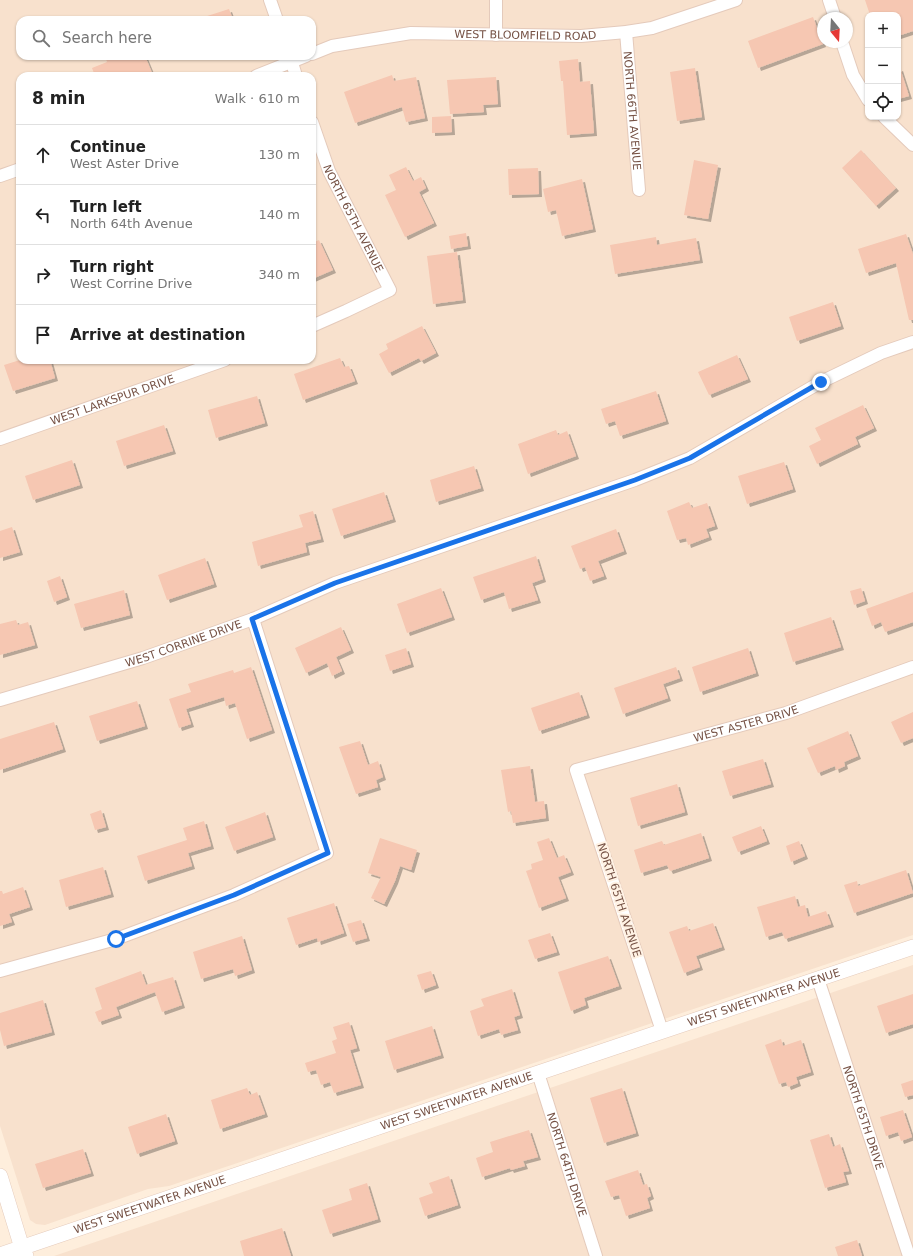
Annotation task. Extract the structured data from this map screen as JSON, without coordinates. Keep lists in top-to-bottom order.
{
  "streets": {
    "street": [
      "WEST BLOOMFIELD ROAD",
      "NORTH 66TH AVENUE",
      "NORTH 65TH AVENUE",
      "WEST LARKSPUR DRIVE",
      "WEST CORRINE DRIVE",
      "WEST ASTER DRIVE",
      "WEST SWEETWATER AVENUE",
      "NORTH 65TH DRIVE",
      "NORTH 64TH DRIVE"
    ]
  },
  "crossings": [
    ["WEST BLOOMFIELD ROAD", "NORTH 66TH AVENUE"],
    ["NORTH 65TH AVENUE", "WEST ASTER DRIVE"],
    ["NORTH 65TH AVENUE", "WEST SWEETWATER AVENUE"],
    ["WEST SWEETWATER AVENUE", "NORTH 65TH DRIVE"],
    ["WEST SWEETWATER AVENUE", "NORTH 64TH DRIVE"]
  ],
  "north": "bottom",
  "page": {
    "map_buttons": ["+", "−"],
    "search": "Search here",
    "heading": ["8 min", "Walk · 610 m"],
    "list": [
      ["Continue", "West Aster Drive", "130 m"],
      ["Turn left", "North 64th Avenue", "140 m"],
      ["Turn right", "West Corrine Drive", "340 m"],
      "Arrive at destination"
    ]
  }
}
